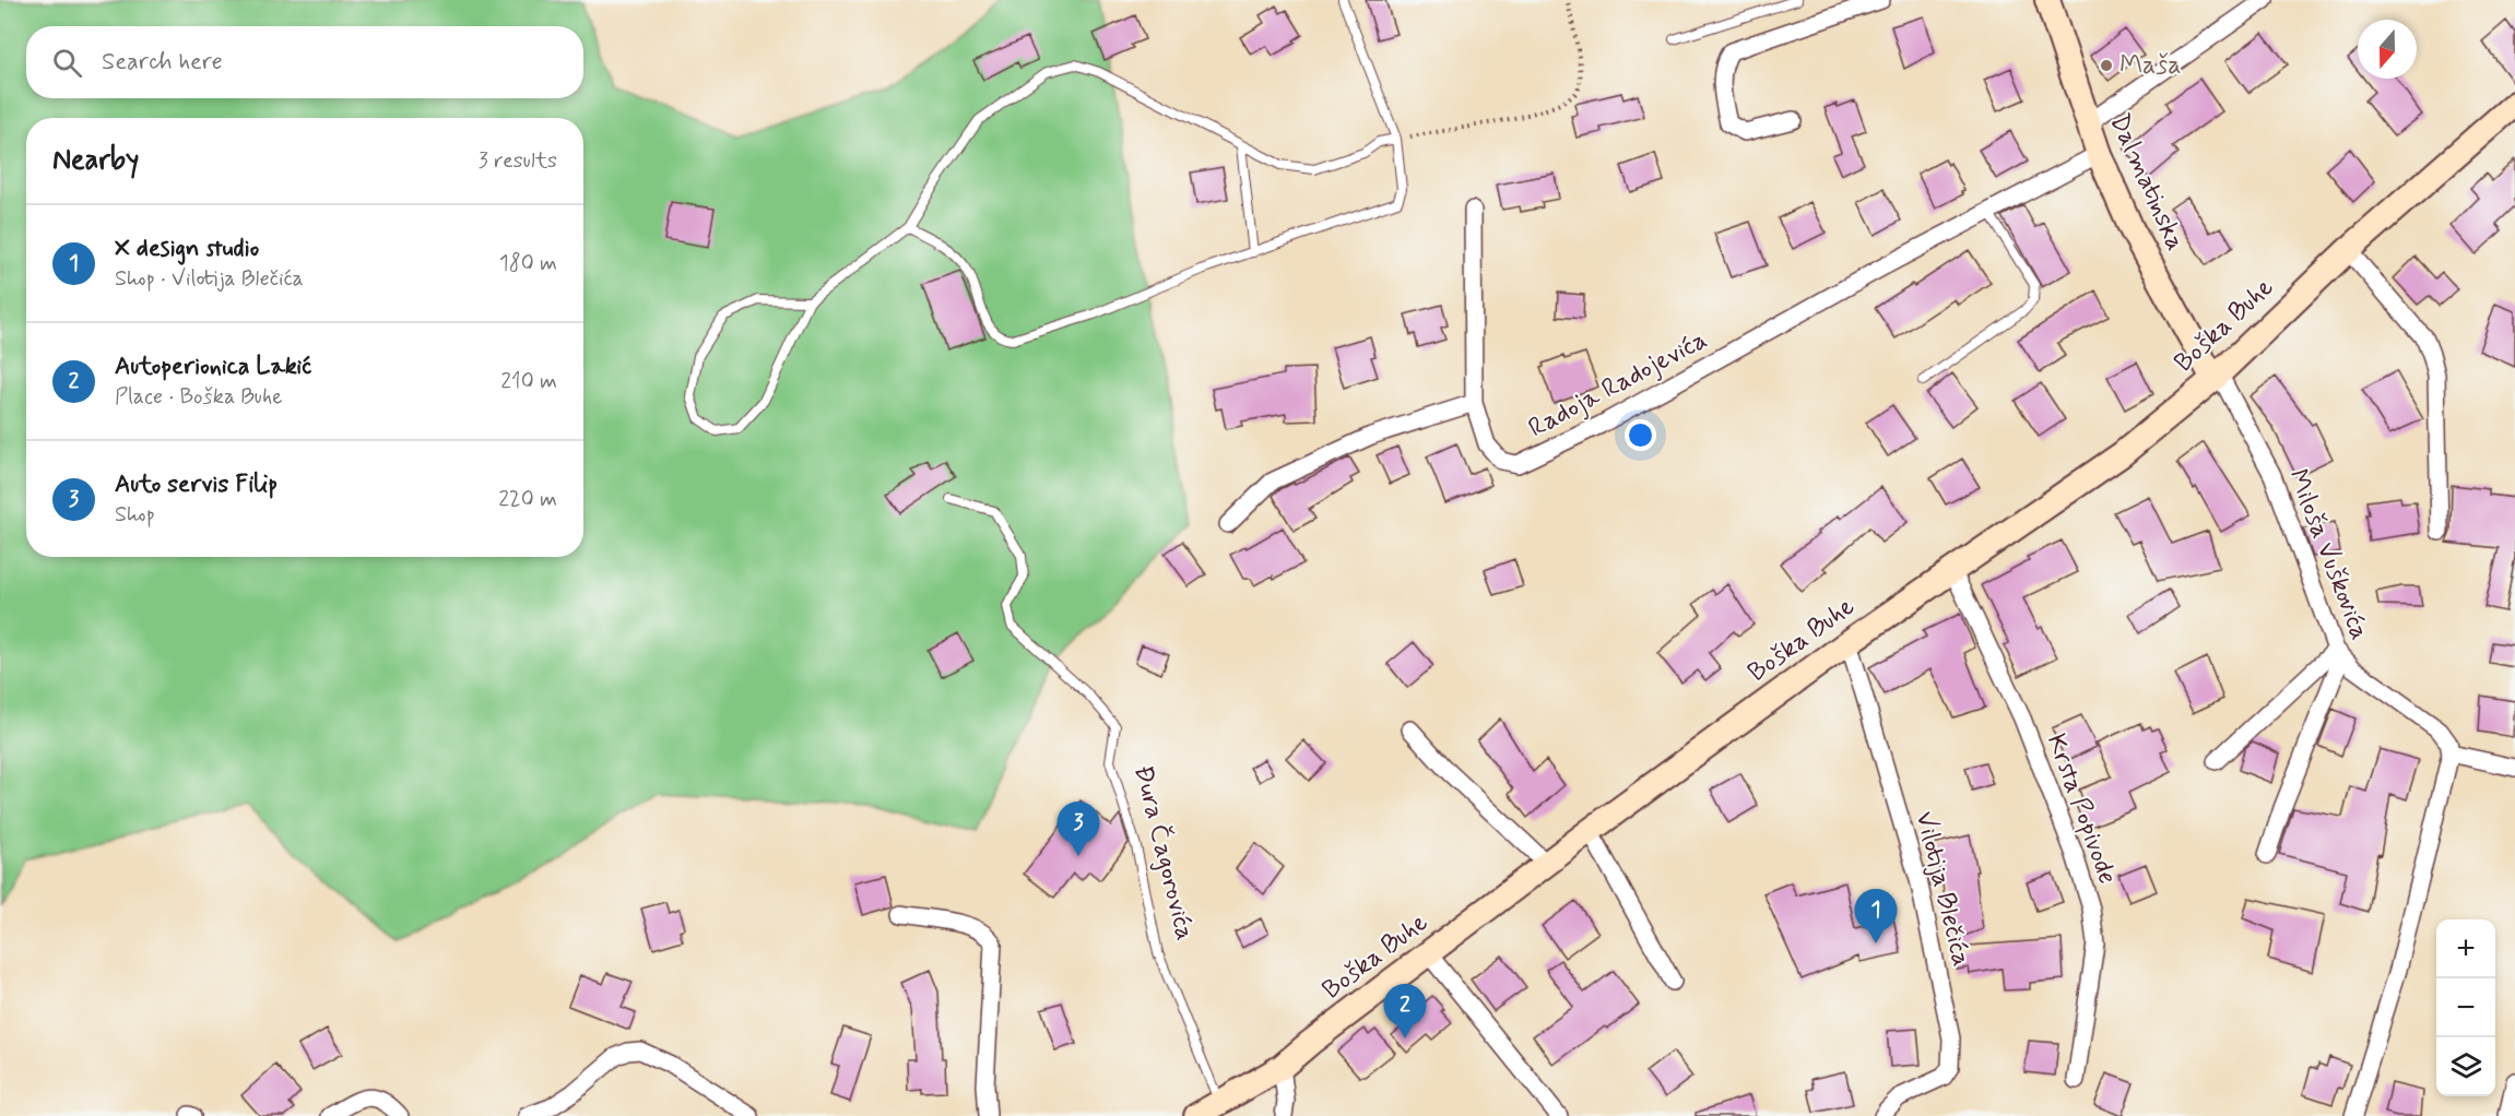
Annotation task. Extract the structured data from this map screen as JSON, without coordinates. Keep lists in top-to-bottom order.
{
  "streets": {
    "street": [
      "Dalmatinska",
      "Boška Buhe",
      "Radoja Radojevića",
      "Miloša Vuškovića",
      "Krsta Popivode",
      "Vilotija Blečića"
    ],
    "lane": ["Đura Čagorovića"]
  },
  "crossings": [
    ["Dalmatinska", "Boška Buhe"],
    ["Dalmatinska", "Radoja Radojevića"],
    ["Dalmatinska", "Miloša Vuškovića"],
    ["Boška Buhe", "Miloša Vuškovića"],
    ["Boška Buhe", "Krsta Popivode"],
    ["Boška Buhe", "Vilotija Blečića"]
  ],
  "places": ["Maša"],
  "north": "bottom",
  "page": {
    "search": "Search here",
    "heading": ["Nearby", "3 results"],
    "list": [
      {
        "mark": "1",
        "name": "X design studio",
        "note": "Shop · Vilotija Blečića",
        "value": "180 m"
      },
      {
        "mark": "2",
        "name": "Autoperionica Lakić",
        "note": "Place · Boška Buhe",
        "value": "210 m"
      },
      {
        "mark": "3",
        "name": "Auto servis Filip",
        "note": "Shop",
        "value": "220 m"
      }
    ],
    "pins": ["3", "1", "2"],
    "map_buttons": ["+", "−"]
  }
}
